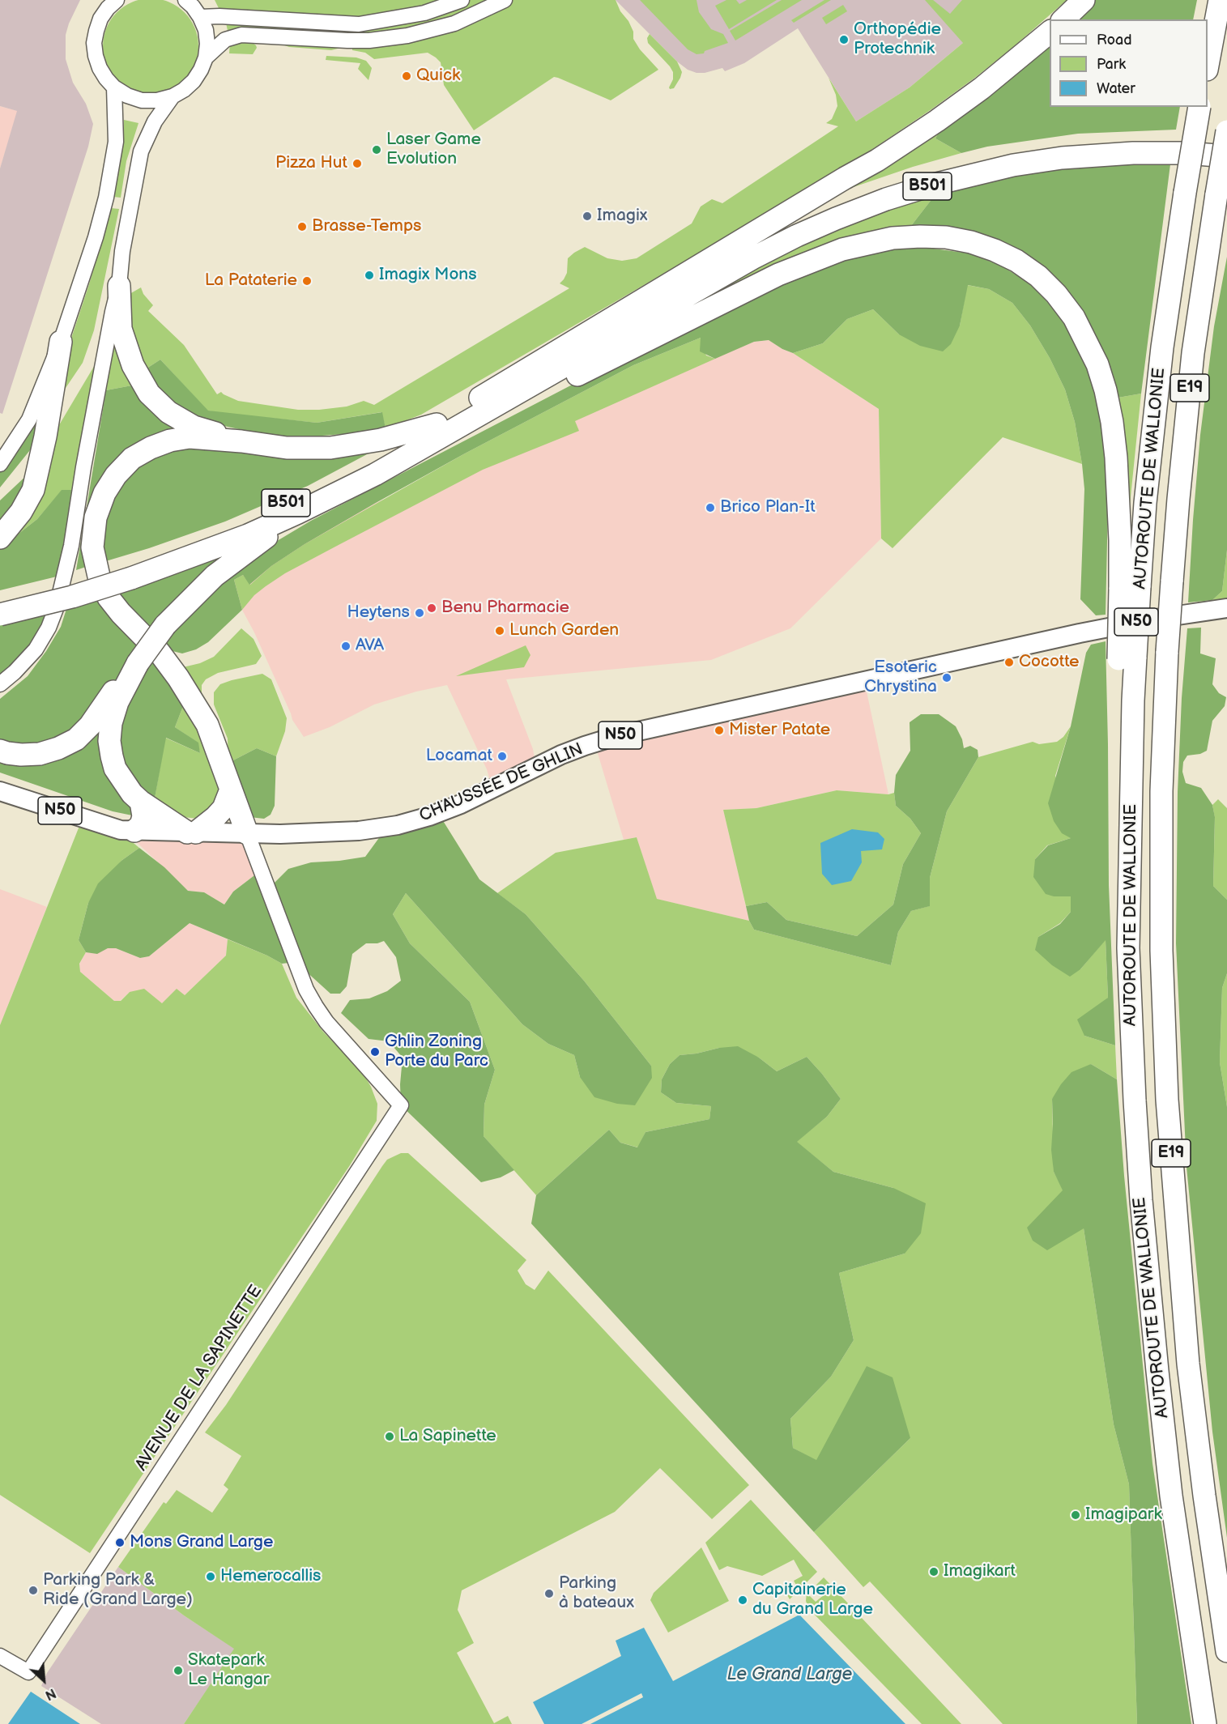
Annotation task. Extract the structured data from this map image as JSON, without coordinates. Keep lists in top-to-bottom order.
{
  "streets": {
    "highway": ["B501", "E19", "AUTOROUTE DE WALLONIE"],
    "main road": ["N50", "CHAUSSÉE DE GHLIN"],
    "street": ["AVENUE DE LA SAPINETTE"]
  },
  "crossings": [
    ["CHAUSSÉE DE GHLIN", "AVENUE DE LA SAPINETTE"]
  ],
  "water": ["Le Grand Large"],
  "places": [
    "Orthopédie Protechnik",
    "Quick",
    "Laser Game Evolution",
    "Pizza Hut",
    "Imagix",
    "Brasse-Temps",
    "Imagix Mons",
    "La Pataterie",
    "Brico Plan-It",
    "Benu Pharmacie",
    "Heytens",
    "Lunch Garden",
    "AVA",
    "Cocotte",
    "Esoteric Chrystina",
    "Mister Patate",
    "Locamat",
    "Ghlin Zoning Porte du Parc",
    "La Sapinette",
    "Imagipark",
    "Mons Grand Large",
    "Imagikart",
    "Hemerocallis",
    "Parking Park & Ride (Grand Large)",
    "Parking à bateaux",
    "Capitainerie du Grand Large",
    "Skatepark Le Hangar"
  ],
  "legend": ["Road", "Park", "Water"],
  "north": "bottom right"
}
